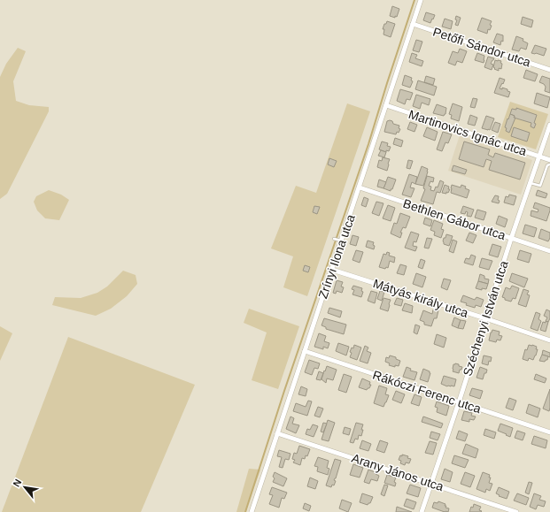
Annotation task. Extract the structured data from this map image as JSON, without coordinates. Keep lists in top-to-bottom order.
{
  "streets": {
    "street": [
      "Petőfi Sándor utca",
      "Martinovics Ignác utca",
      "Bethlen Gábor utca",
      "Zrínyi Ilona utca",
      "Mátyás király utca",
      "Széchenyi István utca",
      "Rákóczi Ferenc utca",
      "Arany János utca"
    ]
  },
  "crossings": [
    ["Petőfi Sándor utca", "Zrínyi Ilona utca"],
    ["Martinovics Ignác utca", "Zrínyi Ilona utca"],
    ["Martinovics Ignác utca", "Széchenyi István utca"],
    ["Bethlen Gábor utca", "Zrínyi Ilona utca"],
    ["Bethlen Gábor utca", "Széchenyi István utca"],
    ["Zrínyi Ilona utca", "Mátyás király utca"],
    ["Zrínyi Ilona utca", "Rákóczi Ferenc utca"],
    ["Zrínyi Ilona utca", "Arany János utca"],
    ["Mátyás király utca", "Széchenyi István utca"],
    ["Széchenyi István utca", "Rákóczi Ferenc utca"],
    ["Széchenyi István utca", "Arany János utca"]
  ],
  "north": "top left"
}
